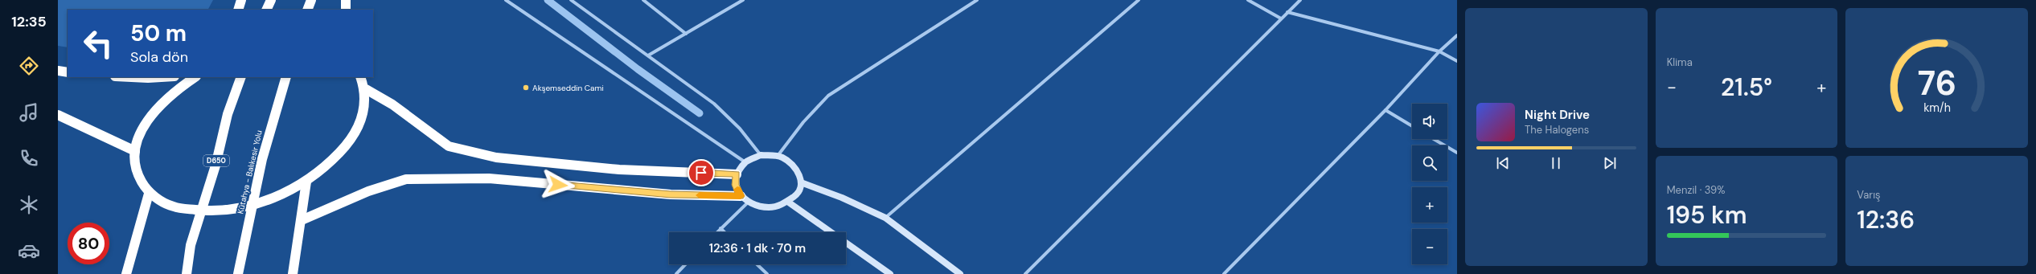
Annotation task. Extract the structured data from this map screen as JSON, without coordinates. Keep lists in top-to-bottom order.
{
  "streets": {
    "highway": ["D650", "Kütahya - Balıkesir Yolu"]
  },
  "places": ["Akşemseddin Cami"],
  "page": {
    "tabs": "12:35",
    "tile": [
      "Klima",
      ["Menzil · 39%", "195 km"],
      ["Varış", "12:36"]
    ],
    "turn": ["50 m", "Sola dön"],
    "heat": ["−", "21.5°", "+"],
    "song": ["Night Drive", "The Halogens"],
    "map_buttons": ["+", "−"],
    "limit": "80",
    "trip": "12:36 · 1 dk · 70 m",
    "gauge": ["76", "km/h"]
  }
}
